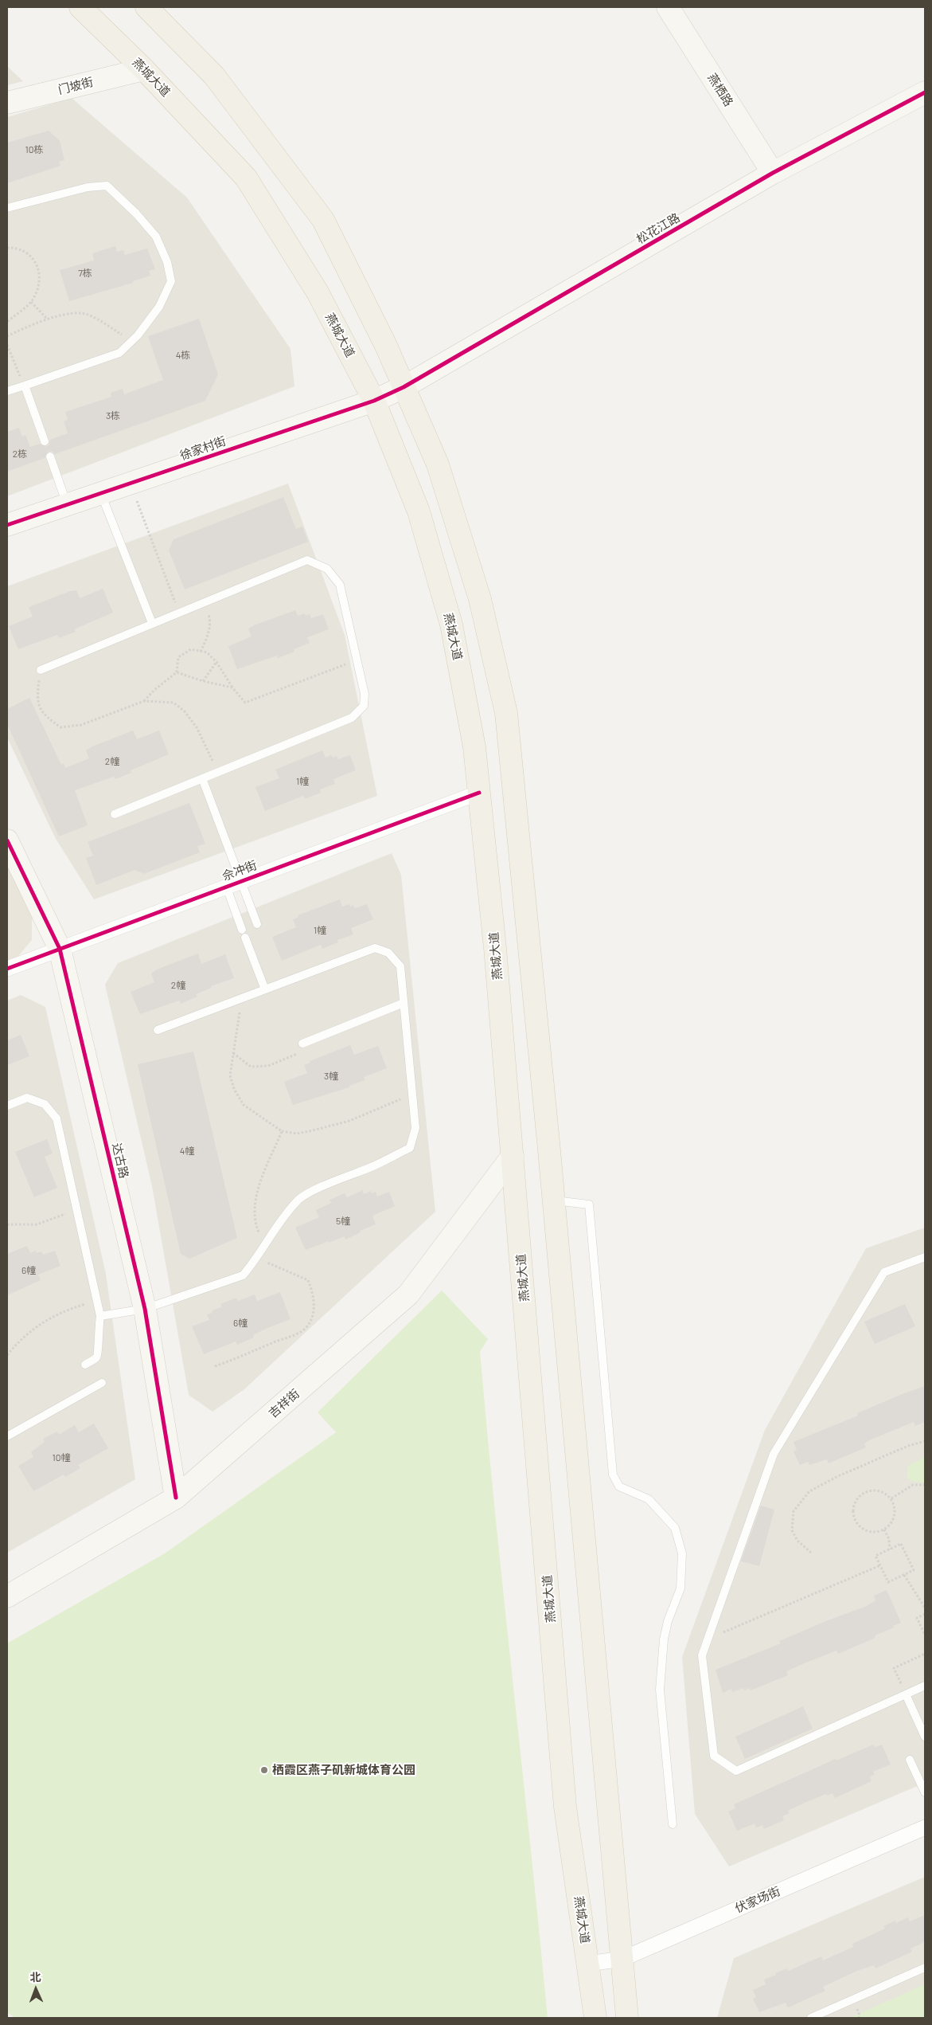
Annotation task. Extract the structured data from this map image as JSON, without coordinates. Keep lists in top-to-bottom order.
{
  "streets": {
    "main road": ["燕城大道"],
    "street": [
      "门坡街",
      "燕栖路",
      "松花江路",
      "徐家村街",
      "佘冲街",
      "达古路",
      "吉祥街",
      "伏家场街"
    ]
  },
  "crossings": [
    ["燕城大道", "门坡街"],
    ["燕城大道", "徐家村街"],
    ["燕城大道", "佘冲街"],
    ["燕城大道", "吉祥街"],
    ["燕城大道", "伏家场街"],
    ["燕栖路", "松花江路"],
    ["松花江路", "徐家村街"],
    ["佘冲街", "达古路"],
    ["达古路", "吉祥街"]
  ],
  "places": ["栖霞区燕子矶新城体育公园"],
  "house_numbers": [
    "10栋",
    "7栋",
    "4栋",
    "3栋",
    "2栋",
    "2幢",
    "1幢",
    "1幢",
    "2幢",
    "3幢",
    "4幢",
    "5幢",
    "6幢",
    "6幢",
    "10幢"
  ],
  "north": "top"
}
